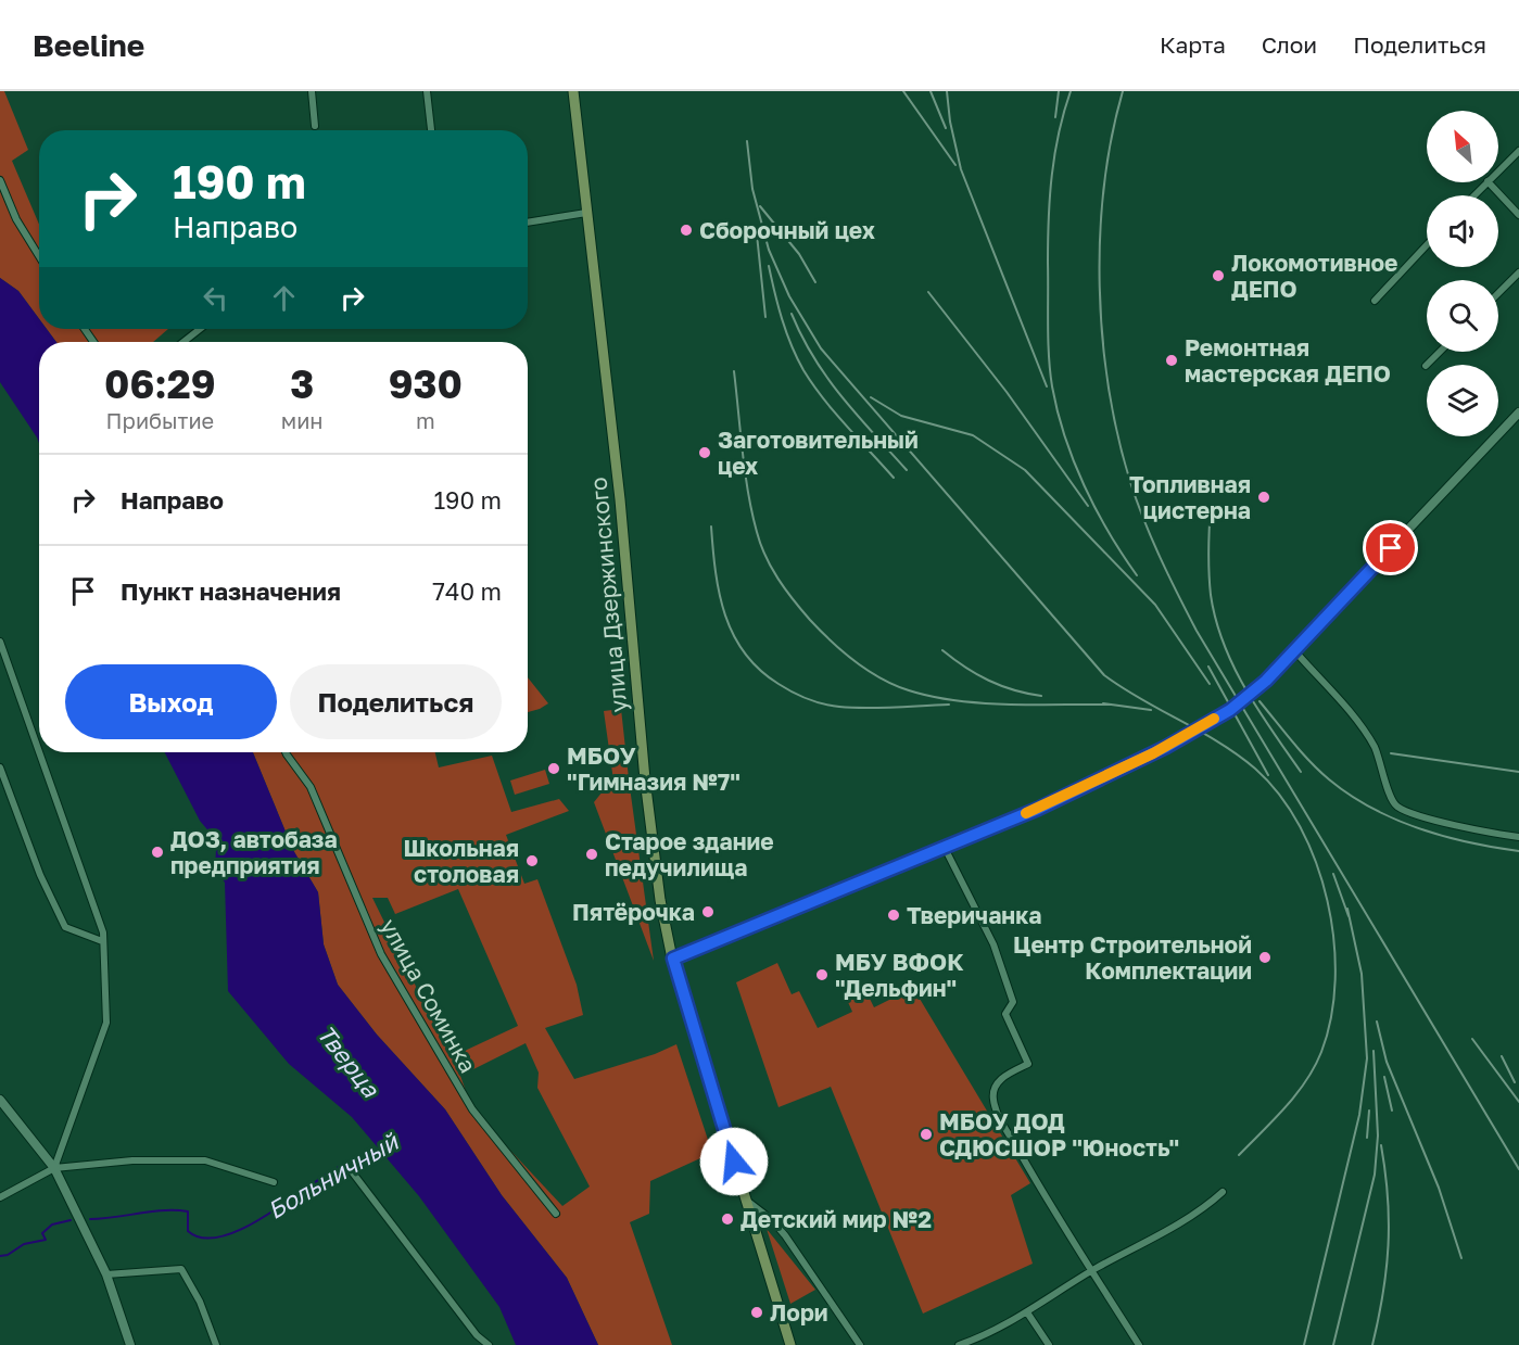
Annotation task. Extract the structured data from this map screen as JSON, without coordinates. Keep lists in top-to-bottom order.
{
  "streets": {
    "main road": ["улица Дзержинского"],
    "street": ["улица Соминка"]
  },
  "water": ["Тверца", "Больничный"],
  "places": [
    "Сборочный цех",
    "Локомотивное ДЕПО",
    "Ремонтная мастерская ДЕПО",
    "Заготовительный цех",
    "Топливная цистерна",
    "МБОУ \"Гимназия №7\"",
    "ДОЗ, автобаза предприятия",
    "Старое здание педучилища",
    "Школьная столовая",
    "Пятёрочка",
    "Тверичанка",
    "Центр Строительной Комплектации",
    "МБУ ВФОК \"Дельфин\"",
    "МБОУ ДОД СДЮСШОР \"Юность\"",
    "Детский мир №2",
    "Лори"
  ],
  "north": "top left",
  "page": {
    "header": "Beeline",
    "nav": ["Карта", "Слои", "Поделиться"],
    "turn": ["190 m", "Направо"],
    "eta": [
      "06:29",
      "Прибытие",
      "3",
      "мин",
      "930",
      "m"
    ],
    "list": [
      {
        "name": "Направо",
        "value": "190 m"
      },
      {
        "name": "Пункт назначения",
        "value": "740 m"
      }
    ],
    "buttons": ["Выход", "Поделиться"]
  }
}
